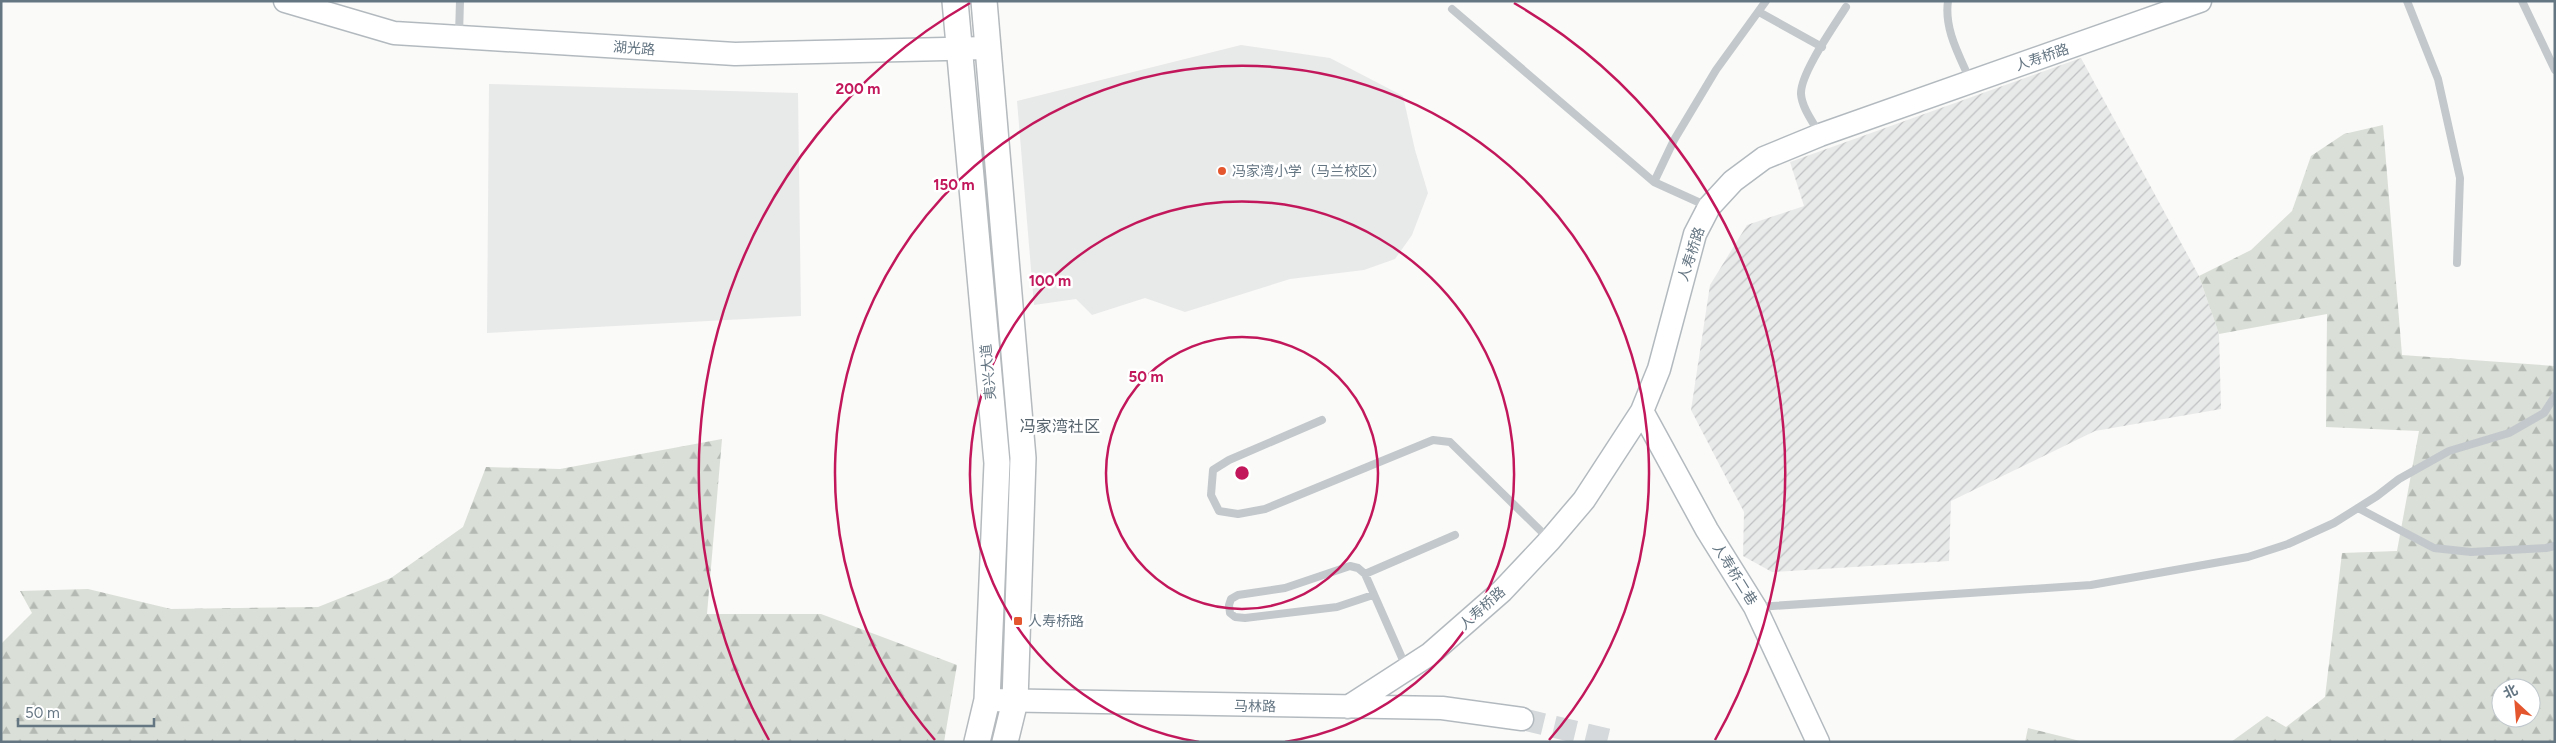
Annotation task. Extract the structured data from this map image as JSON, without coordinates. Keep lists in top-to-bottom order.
{
  "streets": {
    "main road": ["夷兴大道"],
    "street": [
      "湖光路",
      "人寿桥路",
      "人寿桥二巷",
      "马林路"
    ]
  },
  "crossings": [
    ["湖光路", "夷兴大道"],
    ["人寿桥路", "人寿桥二巷"],
    ["人寿桥路", "马林路"],
    ["夷兴大道", "马林路"]
  ],
  "districts": ["冯家湾社区"],
  "places": {
    "other": ["冯家湾小学（马兰校区）"],
    "transit": ["人寿桥路"]
  },
  "scale_bar": "50 m",
  "north": "top left",
  "rings": [
    "200 m",
    "150 m",
    "100 m",
    "50 m"
  ]
}
